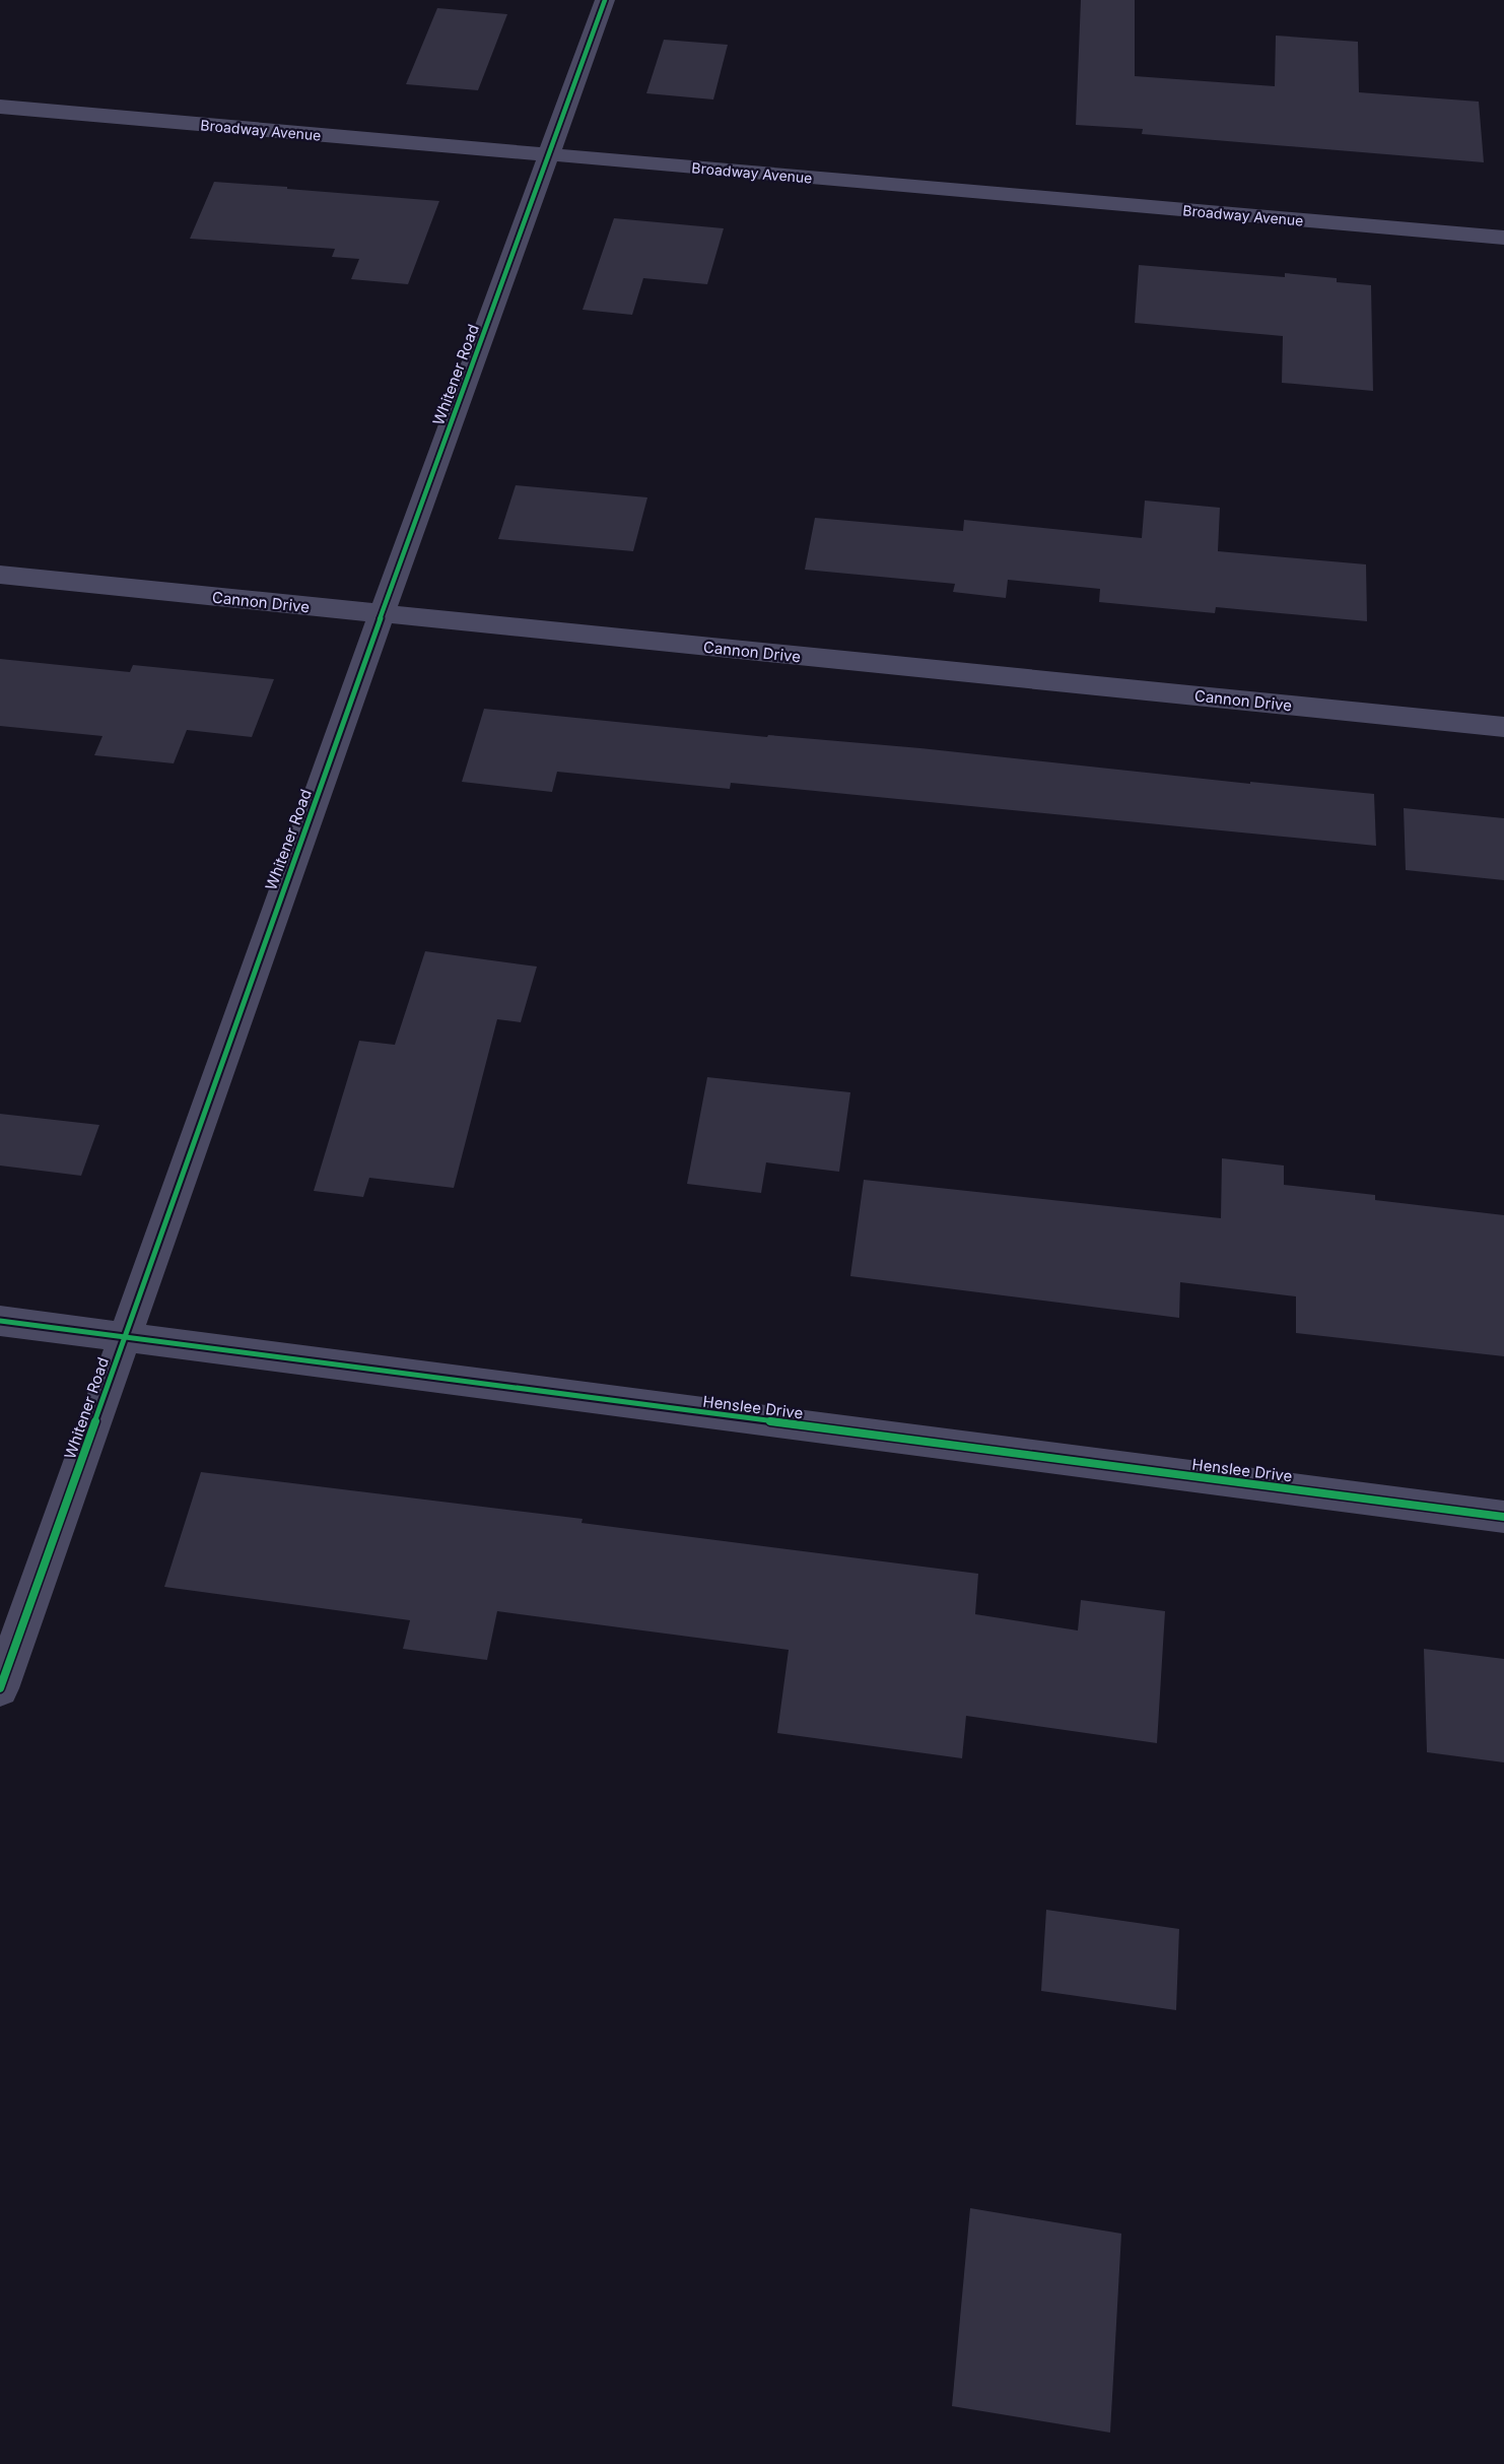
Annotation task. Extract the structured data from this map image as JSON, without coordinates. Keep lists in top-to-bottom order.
{
  "streets": {
    "street": [
      "Broadway Avenue",
      "Whitener Road",
      "Cannon Drive",
      "Henslee Drive"
    ]
  },
  "crossings": [
    ["Broadway Avenue", "Whitener Road"],
    ["Whitener Road", "Cannon Drive"],
    ["Whitener Road", "Henslee Drive"]
  ]
}
